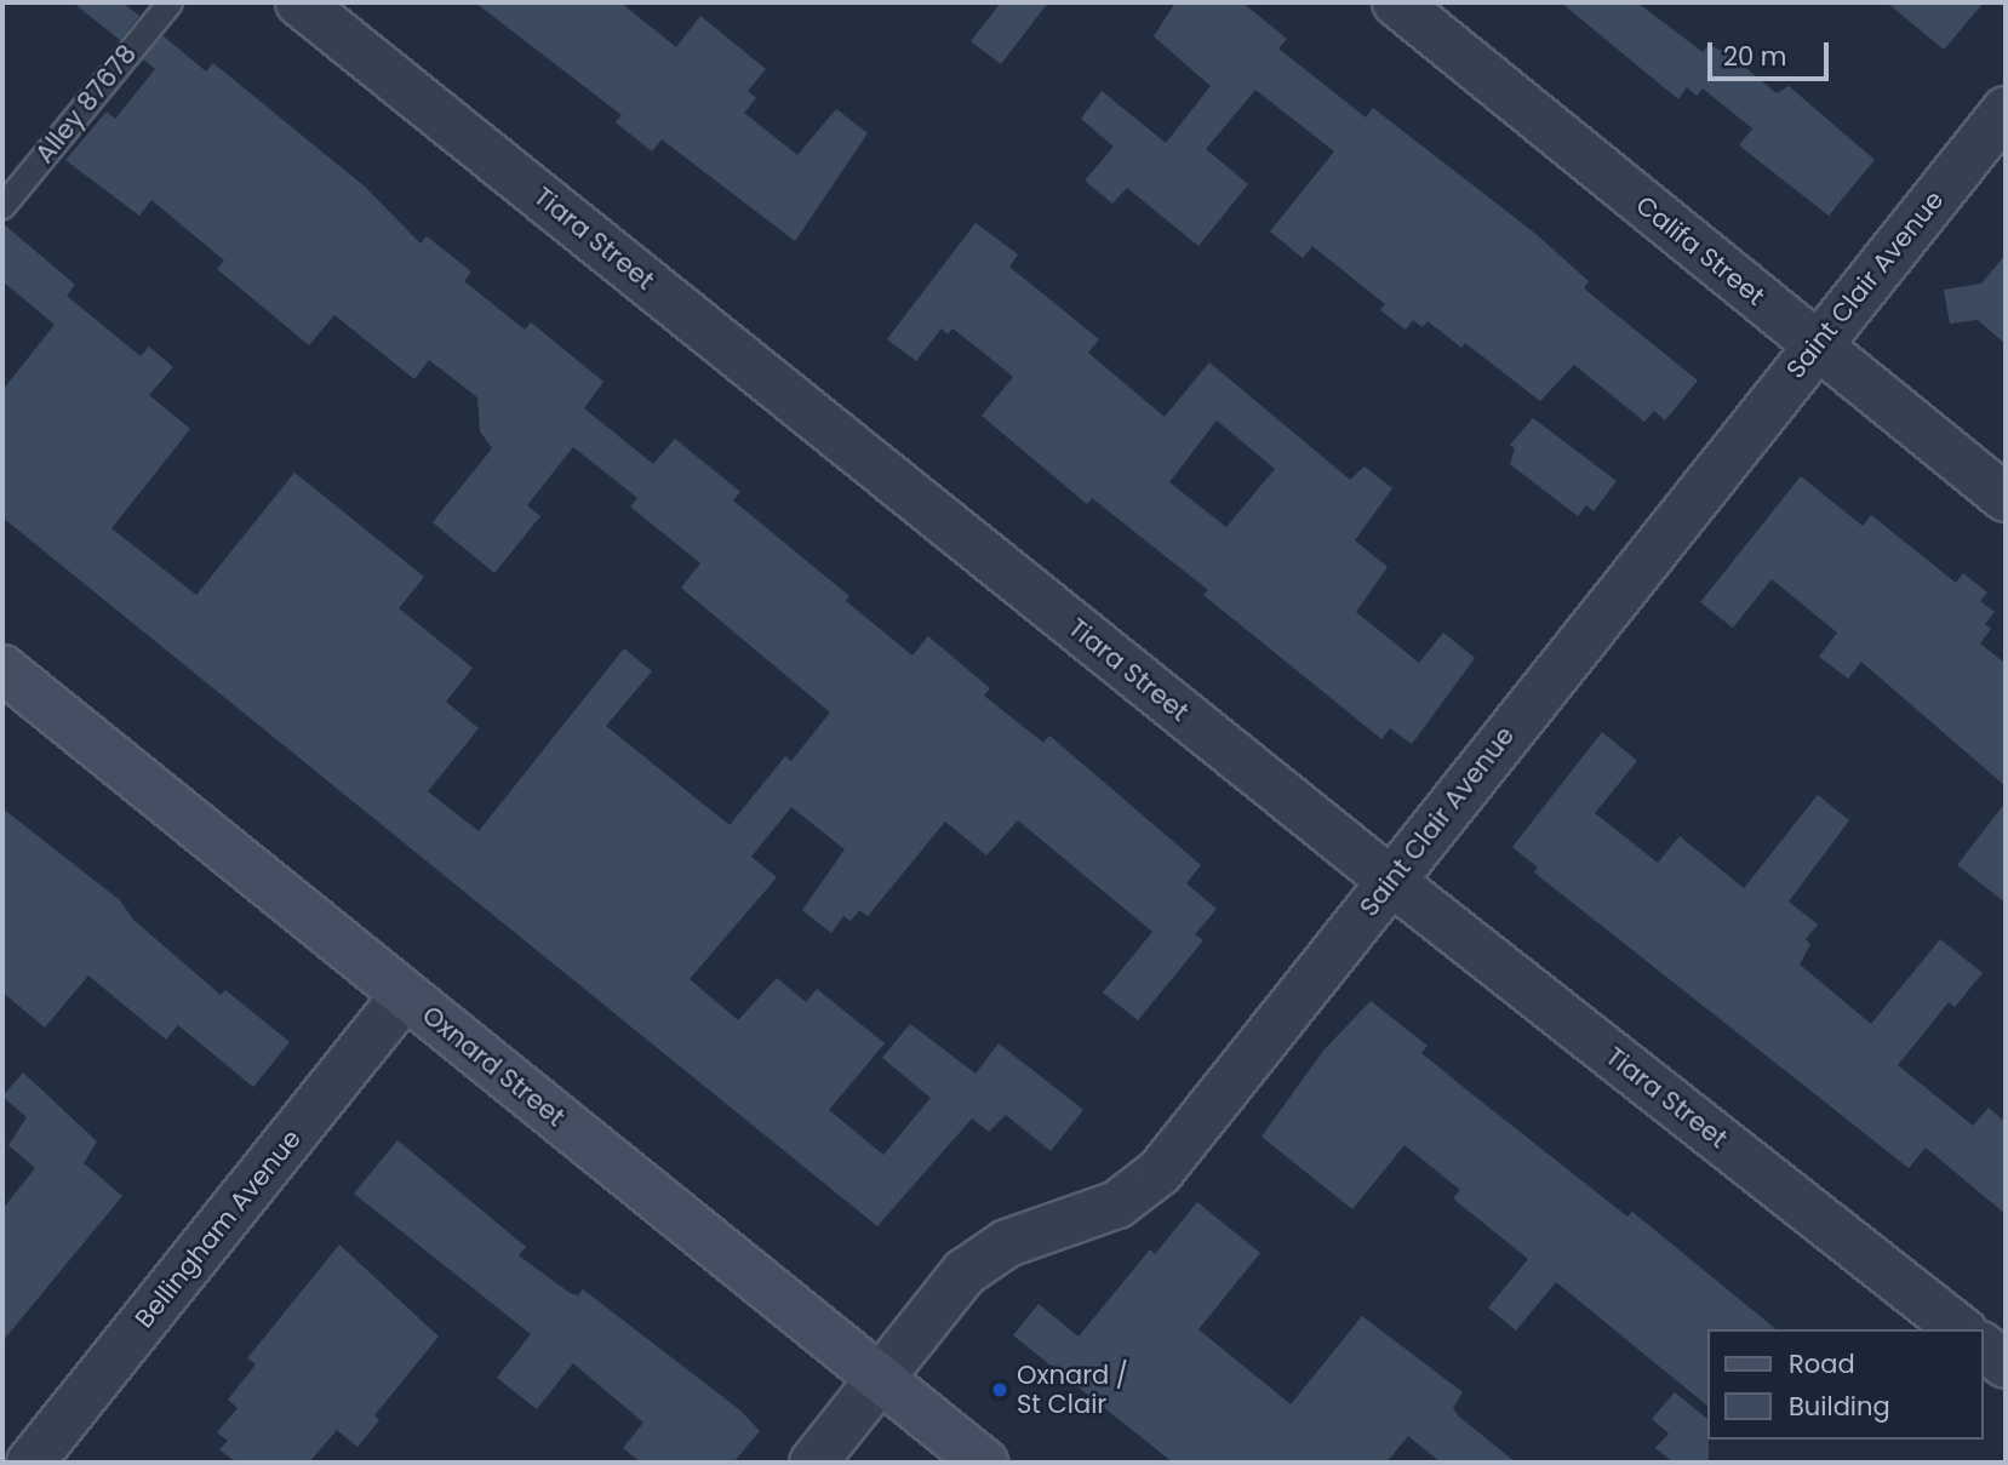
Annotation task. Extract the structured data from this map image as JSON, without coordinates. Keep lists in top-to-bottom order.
{
  "streets": {
    "main road": ["Oxnard Street"],
    "street": [
      "Tiara Street",
      "Califa Street",
      "Saint Clair Avenue",
      "Bellingham Avenue"
    ],
    "lane": ["Alley 87678"]
  },
  "crossings": [
    ["Tiara Street", "Saint Clair Avenue"],
    ["Califa Street", "Saint Clair Avenue"],
    ["Saint Clair Avenue", "Oxnard Street"],
    ["Oxnard Street", "Bellingham Avenue"]
  ],
  "places": ["Oxnard / St Clair"],
  "legend": ["Road", "Building"],
  "scale_bar": "20 m"
}
